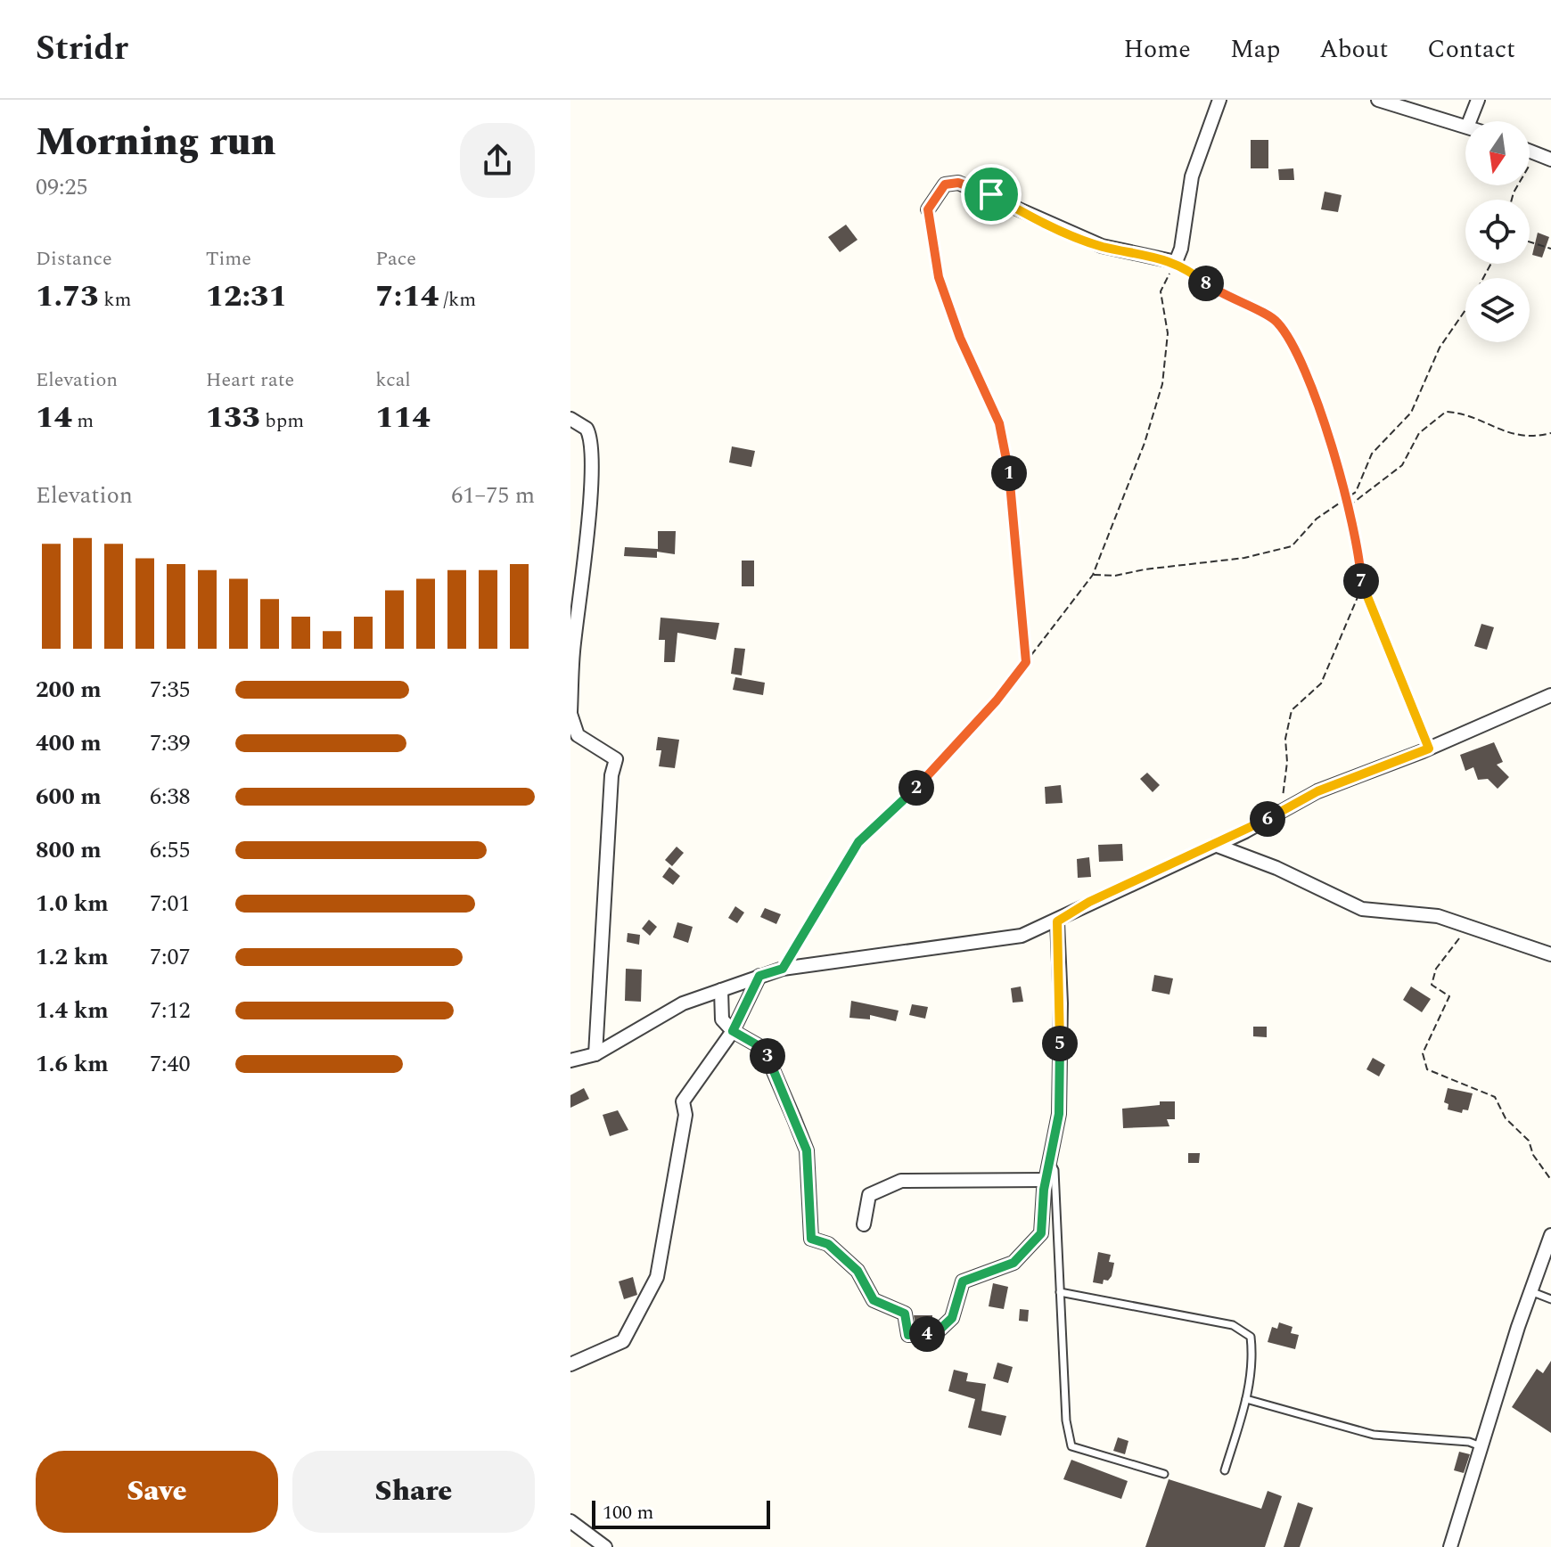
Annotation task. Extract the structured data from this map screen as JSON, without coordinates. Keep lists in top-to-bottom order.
{
  "scale_bar": "100 m",
  "north": "bottom",
  "page": {
    "header": "Stridr",
    "nav": [
      "Home",
      "Map",
      "About",
      "Contact"
    ],
    "heading": ["Morning run", "09:25"],
    "stats": [
      ["Distance", "1.73 km"],
      ["Time", "12:31"],
      ["Pace", "7:14 /km"],
      ["Elevation", "14 m"],
      ["Heart rate", "133 bpm"],
      ["kcal", "114"]
    ],
    "pins": [
      "8",
      "1",
      "7",
      "2",
      "6",
      "5",
      "3",
      "4"
    ],
    "chart": ["Elevation", "61–75 m"],
    "list": [
      {
        "name": "200 m",
        "note": "7:35"
      },
      {
        "name": "400 m",
        "note": "7:39"
      },
      {
        "name": "600 m",
        "note": "6:38"
      },
      {
        "name": "800 m",
        "note": "6:55"
      },
      {
        "name": "1.0 km",
        "note": "7:01"
      },
      {
        "name": "1.2 km",
        "note": "7:07"
      },
      {
        "name": "1.4 km",
        "note": "7:12"
      },
      {
        "name": "1.6 km",
        "note": "7:40"
      }
    ],
    "buttons": ["Save", "Share"],
    "scale": "100 m"
  }
}
